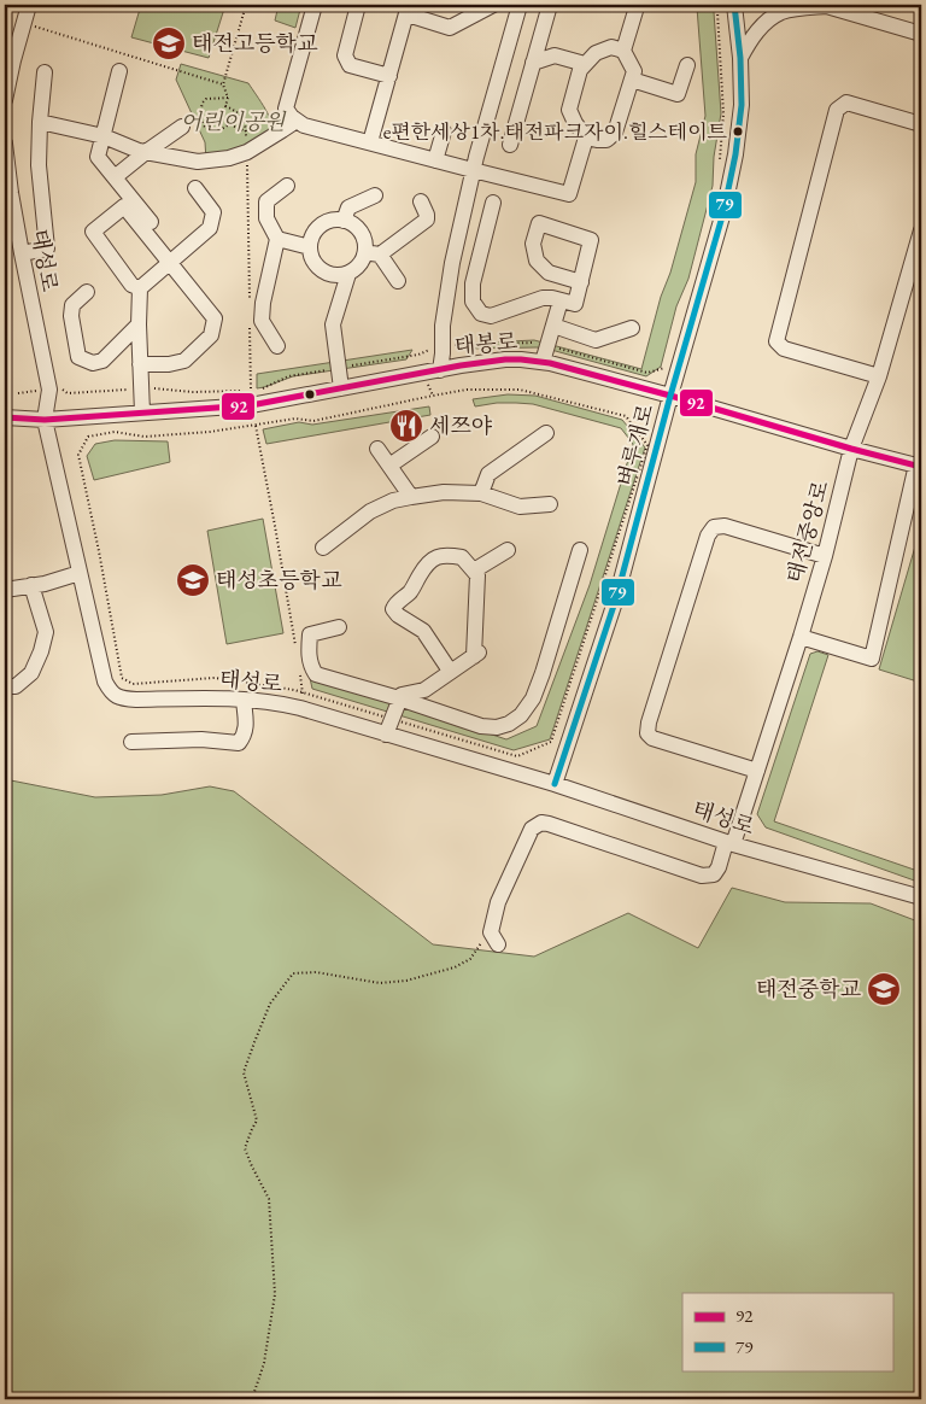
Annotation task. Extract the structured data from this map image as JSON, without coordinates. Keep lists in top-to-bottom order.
{
  "streets": {
    "street": [
      "태성로",
      "태봉로",
      "벼루개로",
      "태전중앙로"
    ]
  },
  "crossings": [
    ["태성로", "태봉로"],
    ["태성로", "벼루개로"],
    ["태성로", "태전중앙로"],
    ["태봉로", "벼루개로"],
    ["태봉로", "태전중앙로"]
  ],
  "parks": ["어린이공원"],
  "places": {
    "school or university": ["태전고등학교", "태성초등학교", "태전중학교"],
    "other": ["e편한세상1차.태전파크자이.힐스테이트"],
    "restaurant": ["세쯔야"]
  },
  "lines": ["transit line 79", "transit line 92"],
  "legend": ["92", "79"]
}
